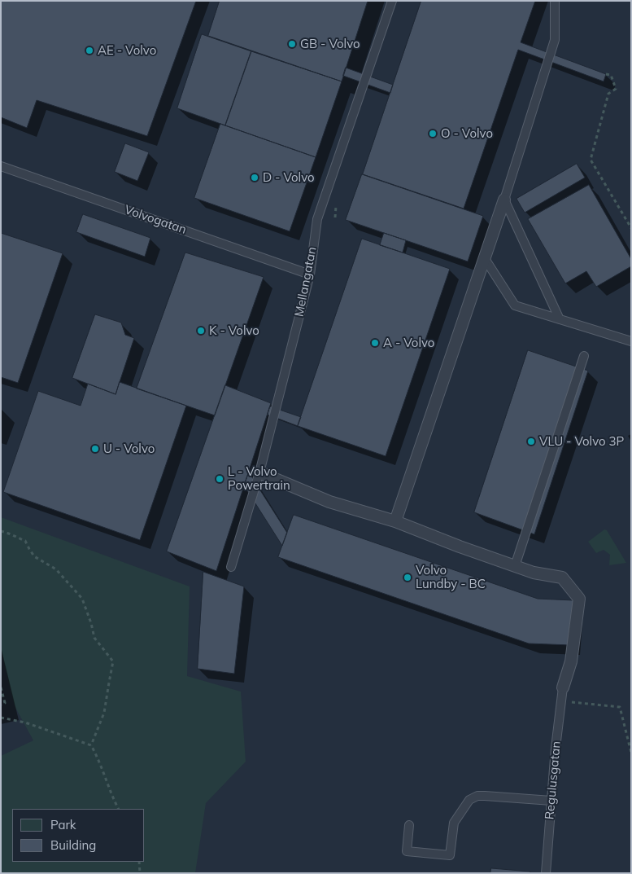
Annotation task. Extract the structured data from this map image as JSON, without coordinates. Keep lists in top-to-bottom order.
{
  "streets": {
    "lane": ["Volvogatan", "Mellangatan", "Regulusgatan"]
  },
  "crossings": [
    ["Volvogatan", "Mellangatan"]
  ],
  "places": [
    "GB - Volvo",
    "AE - Volvo",
    "O - Volvo",
    "D - Volvo",
    "K - Volvo",
    "A - Volvo",
    "VLU - Volvo 3P",
    "U - Volvo",
    "L - Volvo Powertrain",
    "Volvo Lundby - BC"
  ],
  "legend": ["Park", "Building"]
}
